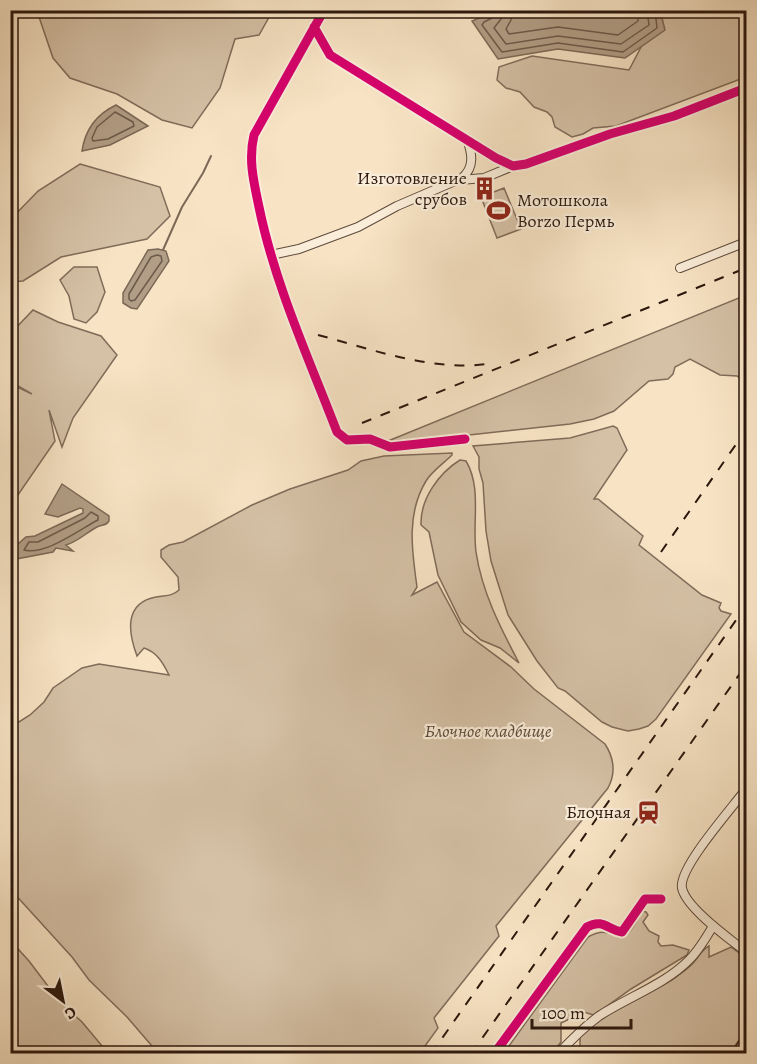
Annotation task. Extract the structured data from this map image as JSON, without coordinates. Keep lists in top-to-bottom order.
{
  "parks": ["Блочное кладбище"],
  "places": {
    "building": ["Изготовление срубов"],
    "sports": ["Мотошкола Borzo Пермь"],
    "station": ["Блочная"]
  },
  "scale_bar": "100 m",
  "north": "bottom right"
}
